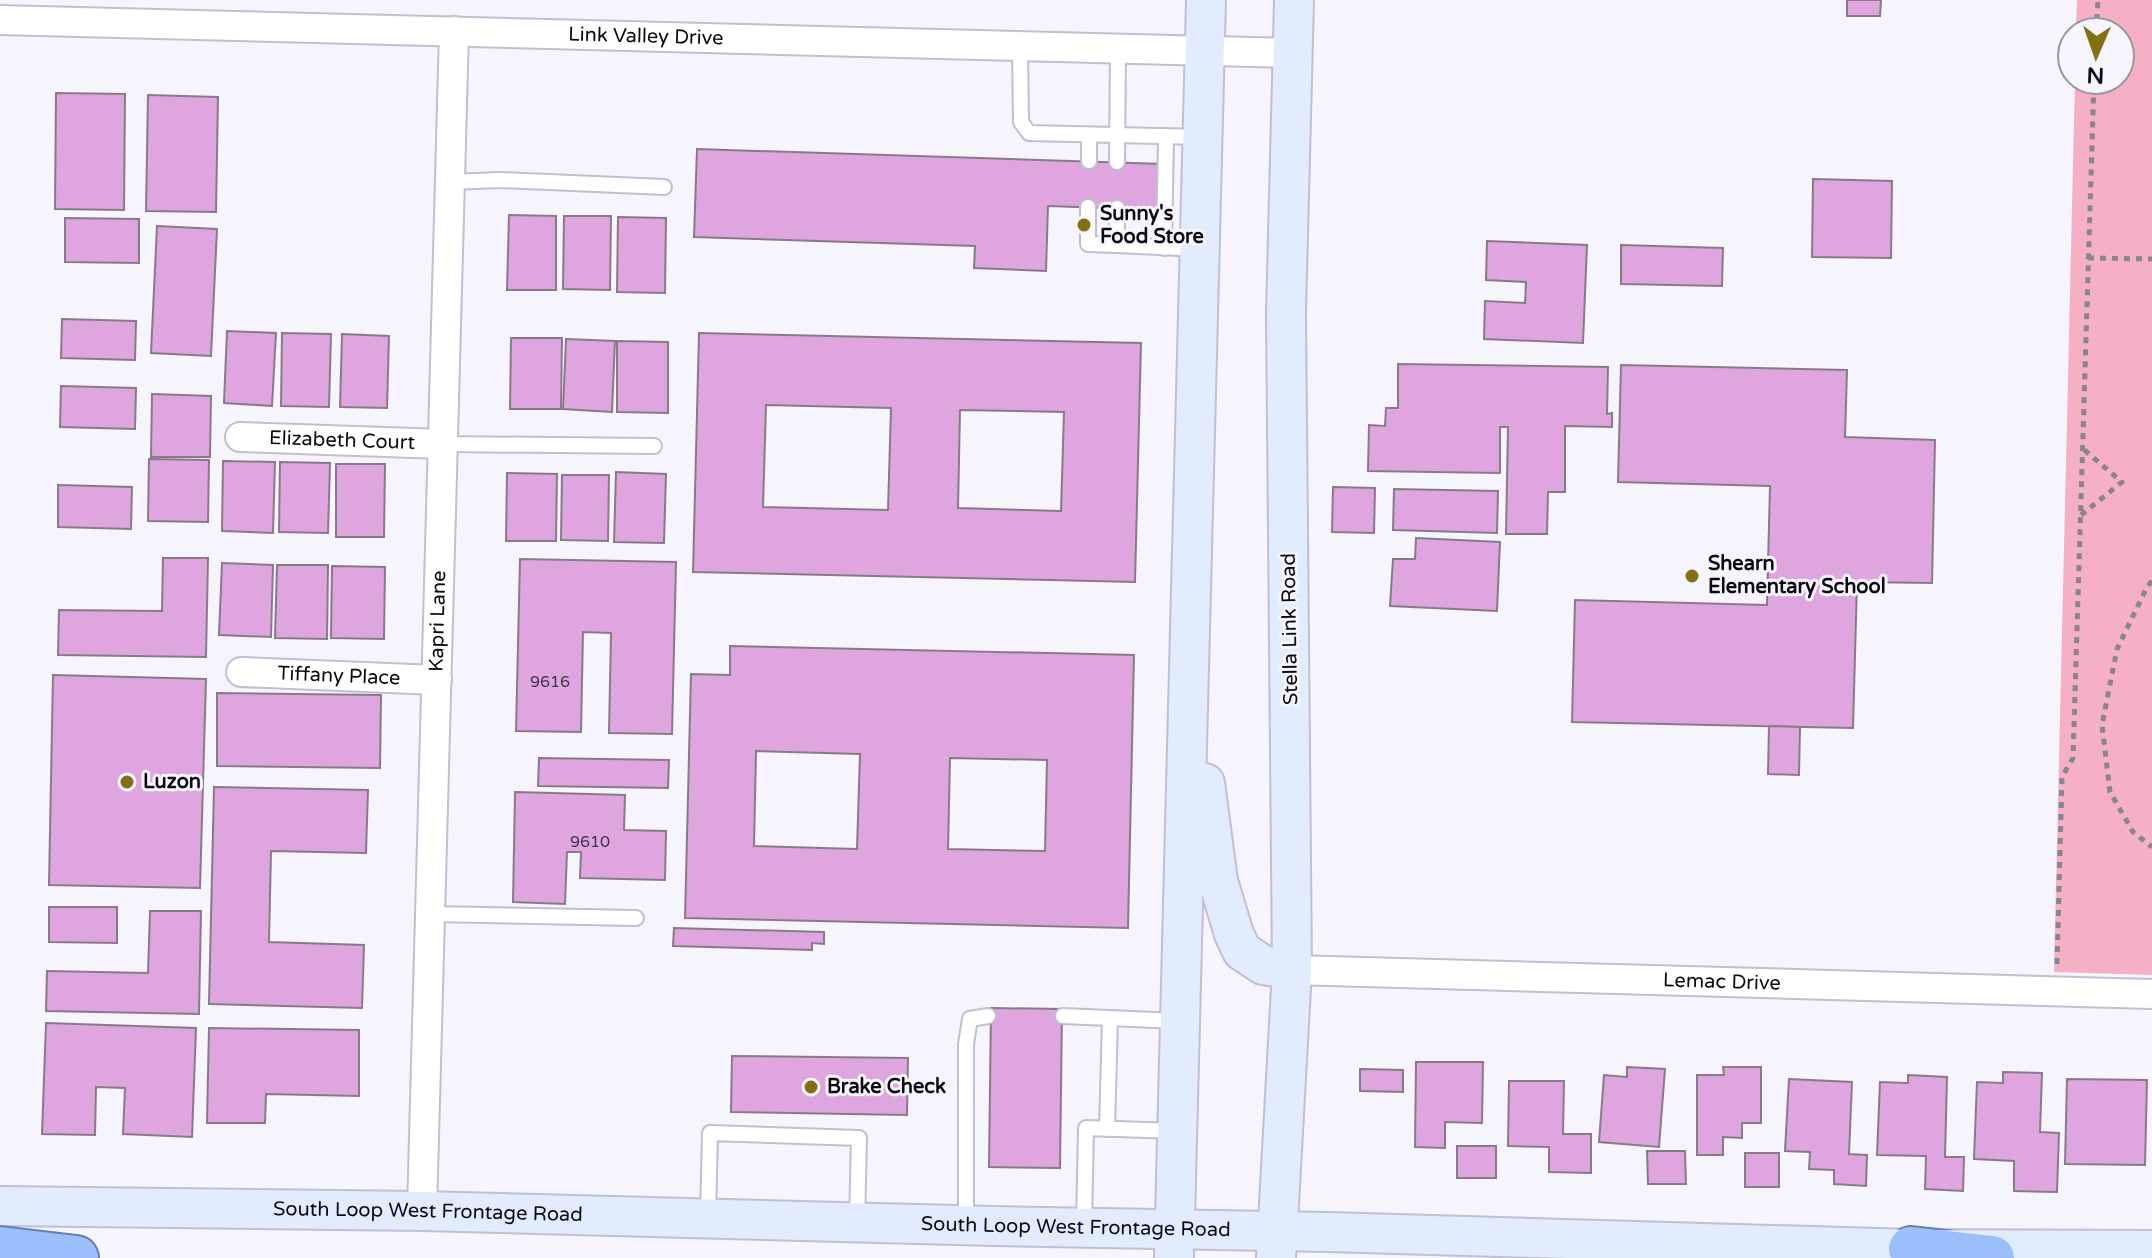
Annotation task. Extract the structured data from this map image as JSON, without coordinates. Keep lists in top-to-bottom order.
{
  "streets": {
    "main road": ["Stella Link Road", "South Loop West Frontage Road"],
    "street": [
      "Link Valley Drive",
      "Elizabeth Court",
      "Kapri Lane",
      "Tiffany Place",
      "Lemac Drive"
    ]
  },
  "crossings": [
    ["Link Valley Drive", "Kapri Lane"],
    ["Link Valley Drive", "Stella Link Road"],
    ["Elizabeth Court", "Kapri Lane"],
    ["Kapri Lane", "Tiffany Place"],
    ["Kapri Lane", "South Loop West Frontage Road"],
    ["Stella Link Road", "Lemac Drive"],
    ["Stella Link Road", "South Loop West Frontage Road"]
  ],
  "places": [
    "Sunny's Food Store",
    "Shearn Elementary School",
    "Luzon",
    "Brake Check"
  ],
  "house_numbers": ["9616", "9610"],
  "north": "bottom"
}
